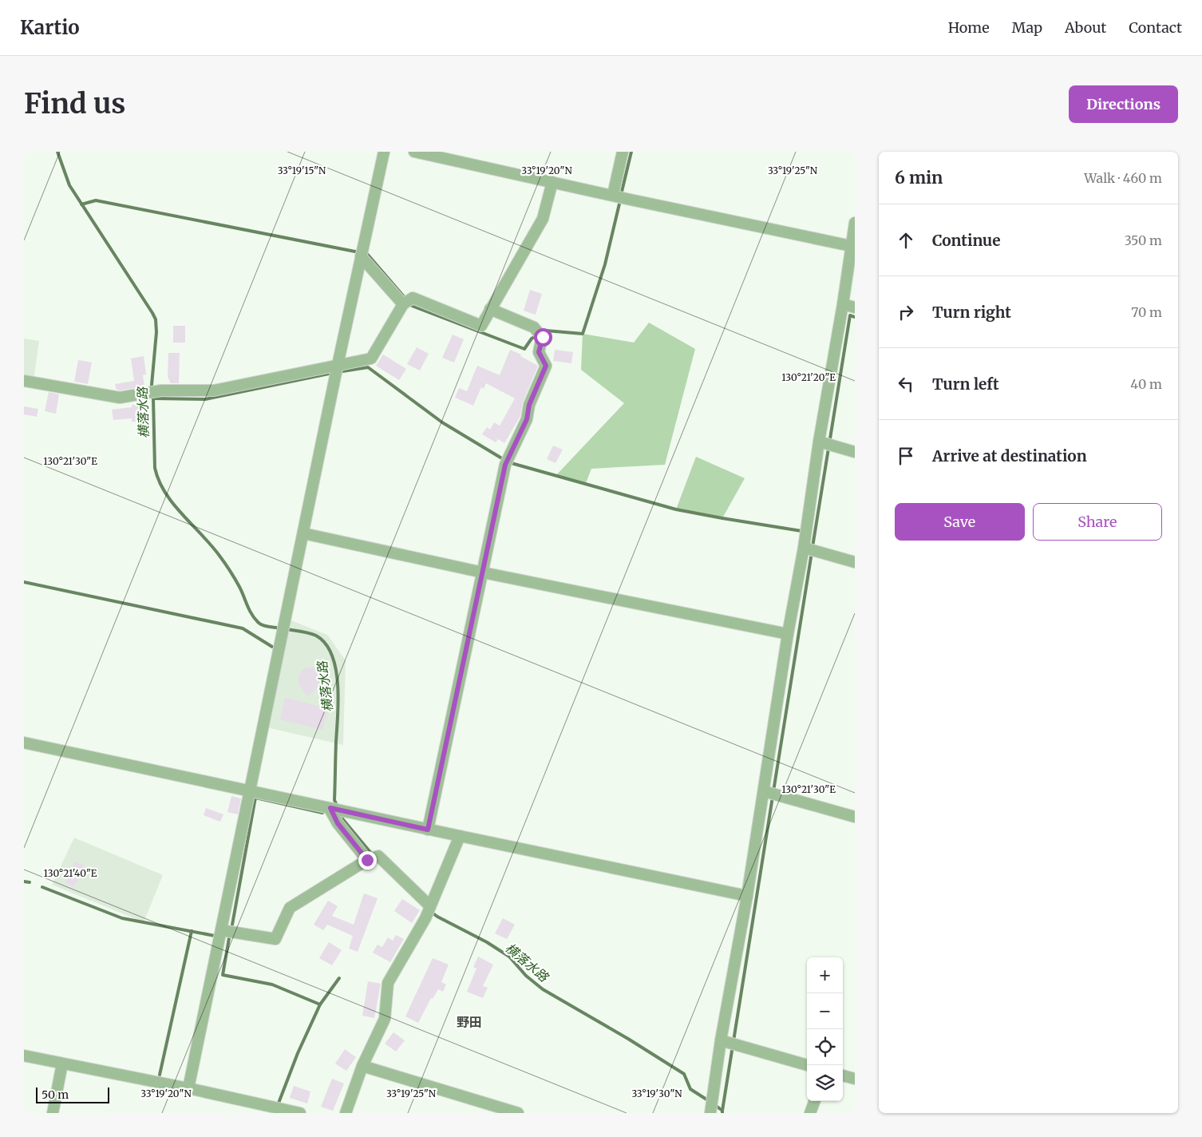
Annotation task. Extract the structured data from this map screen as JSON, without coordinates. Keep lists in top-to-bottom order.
{
  "districts": ["野田"],
  "water": ["横落水路"],
  "scale_bar": "50 m",
  "page": {
    "header": "Kartio",
    "nav": [
      "Home",
      "Map",
      "About",
      "Contact"
    ],
    "buttons": [
      "Directions",
      ["Save", "Share"]
    ],
    "title": "Find us",
    "heading": ["6 min", "Walk · 460 m"],
    "list": [
      ["Continue", "350 m"],
      ["Turn right", "70 m"],
      ["Turn left", "40 m"],
      "Arrive at destination"
    ],
    "map_buttons": ["+", "−"],
    "scale": "50 m"
  },
  "coordinates": [
    "33°19'15\"N",
    "33°19'20\"N",
    "33°19'25\"N",
    "130°21'20\"E",
    "130°21'30\"E",
    "130°21'40\"E",
    "33°19'30\"N"
  ]
}
